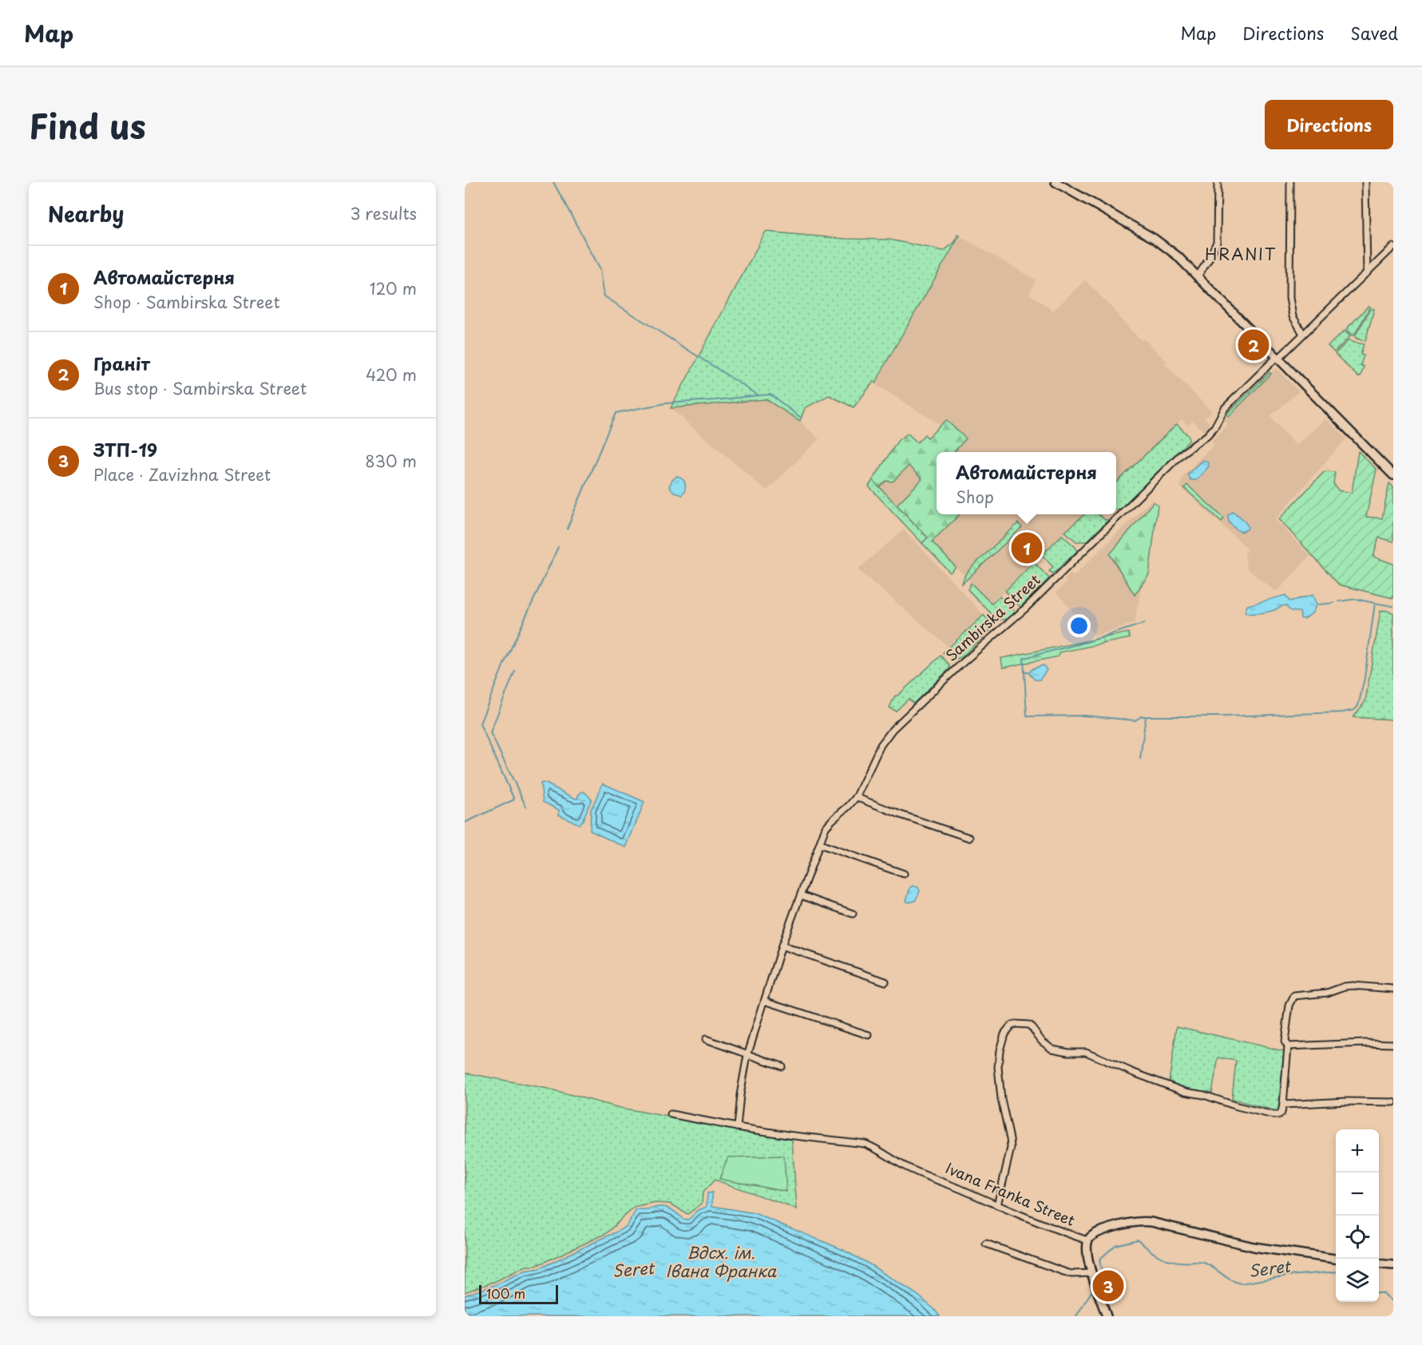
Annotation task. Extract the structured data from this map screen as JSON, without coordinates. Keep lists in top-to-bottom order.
{
  "streets": {
    "main road": ["Ivana Franka Street"],
    "street": ["Sambirska Street"]
  },
  "crossings": [
    ["Sambirska Street", "Ivana Franka Street"]
  ],
  "districts": ["HRANIT"],
  "water": ["Вдсх. ім. Івана Франка", "Seret"],
  "scale_bar": "100 m",
  "page": {
    "header": "Map",
    "nav": ["Map", "Directions", "Saved"],
    "title": "Find us",
    "buttons": "Directions",
    "heading": ["Nearby", "3 results"],
    "list": [
      {
        "mark": "1",
        "name": "Автомайстерня",
        "note": "Shop · Sambirska Street",
        "value": "120 m"
      },
      {
        "mark": "2",
        "name": "Граніт",
        "note": "Bus stop · Sambirska Street",
        "value": "420 m"
      },
      {
        "mark": "3",
        "name": "ЗТП-19",
        "note": "Place · Zavizhna Street",
        "value": "830 m"
      }
    ],
    "pins": ["2", "1", "3"],
    "popup": ["Автомайстерня", "Shop"],
    "map_buttons": ["+", "−"],
    "scale": "100 m"
  }
}
